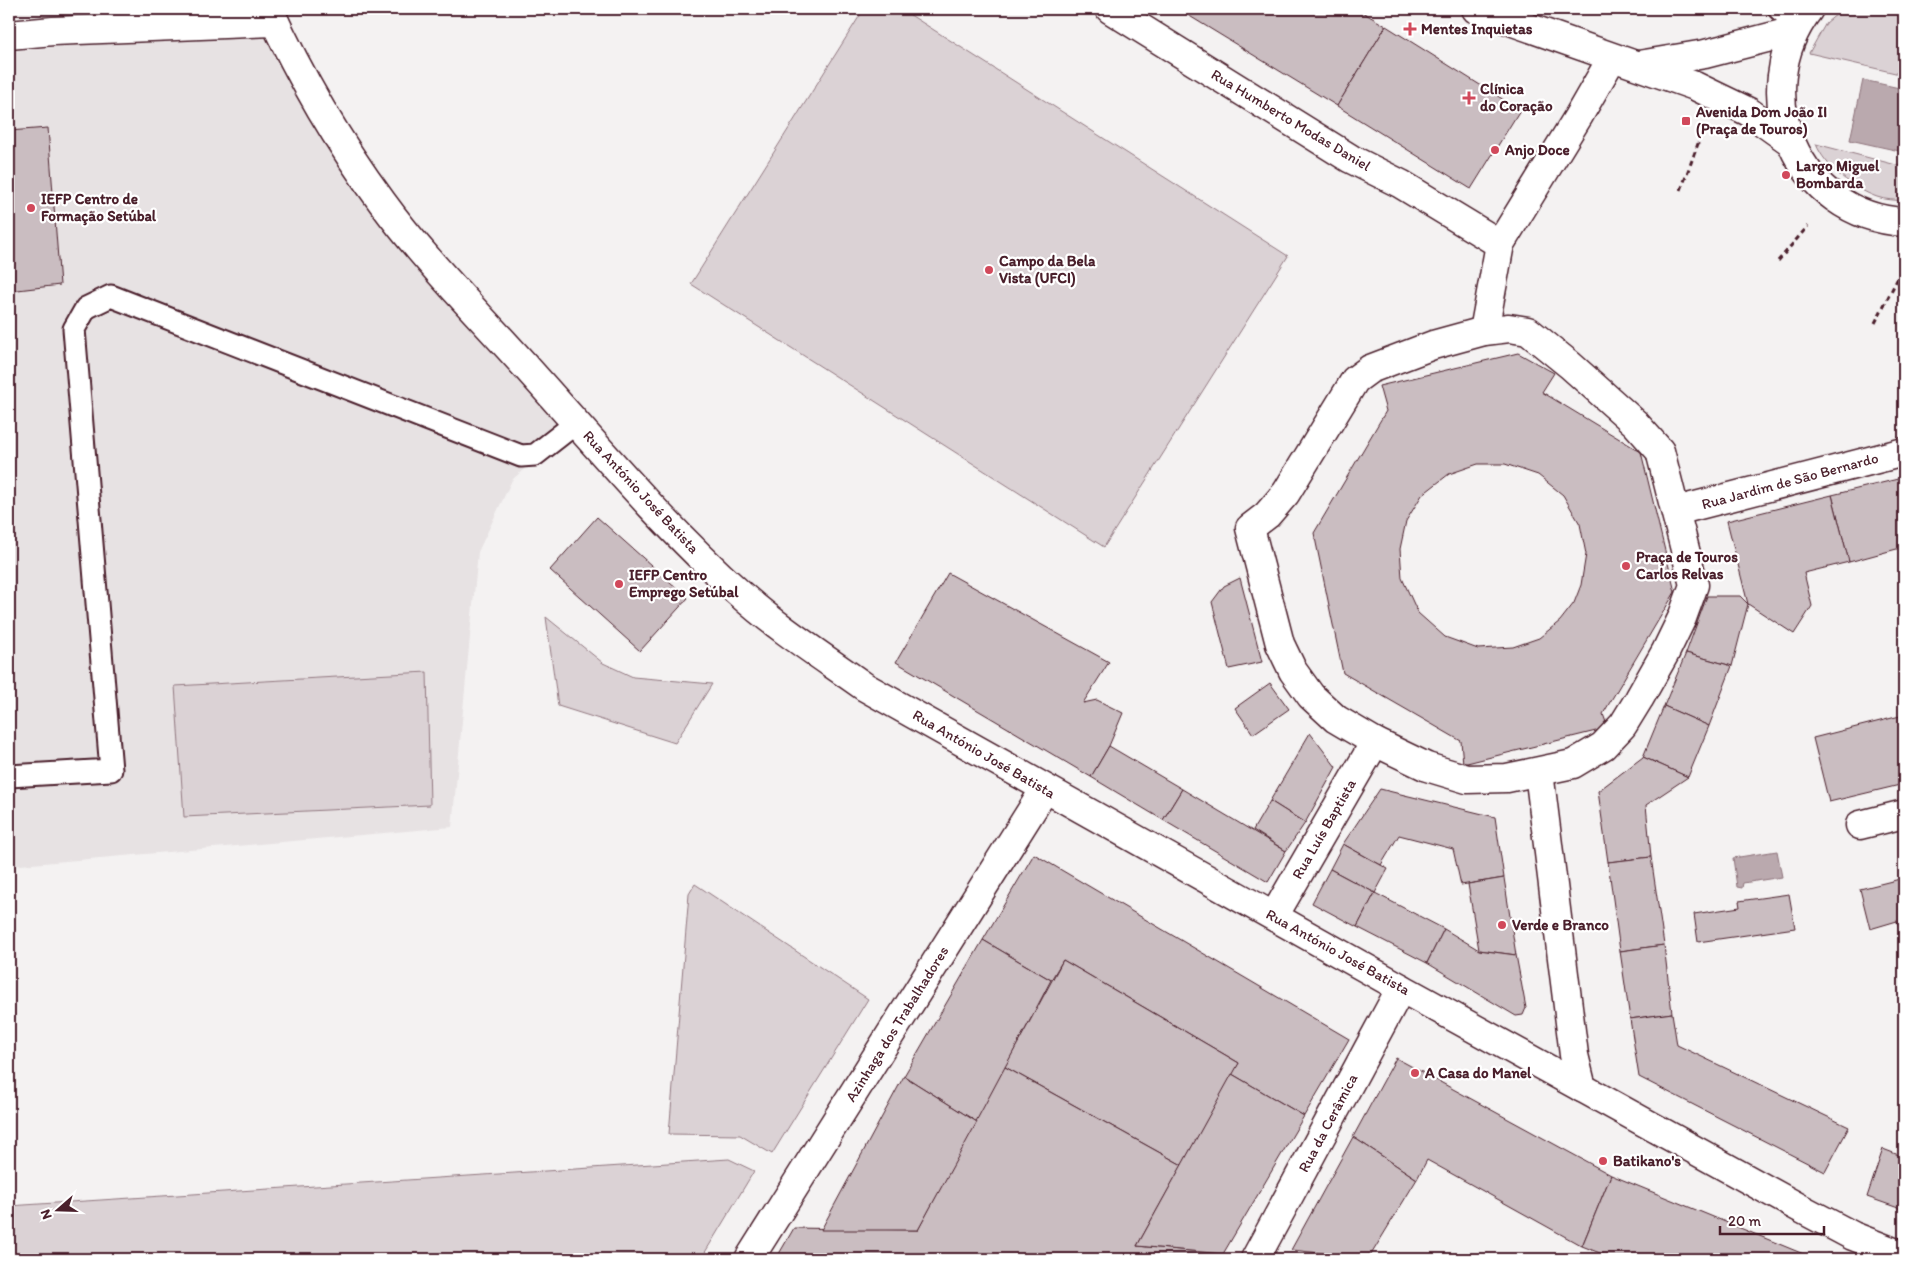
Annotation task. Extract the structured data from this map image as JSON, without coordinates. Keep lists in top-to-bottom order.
{
  "streets": {
    "street": [
      "Rua Humberto Modas Daniel",
      "Rua Jardim de São Bernardo",
      "Rua António José Batista",
      "Rua Luís Baptista",
      "Azinhaga dos Trabalhadores",
      "Rua da Cerâmica"
    ]
  },
  "crossings": [
    ["Rua António José Batista", "Rua Luís Baptista"],
    ["Rua António José Batista", "Azinhaga dos Trabalhadores"],
    ["Rua António José Batista", "Rua da Cerâmica"]
  ],
  "places": {
    "health": ["Mentes Inquietas", "Clínica do Coração"],
    "transit": ["Avenida Dom João II (Praça de Touros)"],
    "other": [
      "Anjo Doce",
      "Largo Miguel Bombarda",
      "IEFP Centro de Formação Setúbal",
      "Campo da Bela Vista (UFCI)",
      "Praça de Touros Carlos Relvas",
      "IEFP Centro Emprego Setúbal",
      "Verde e Branco",
      "A Casa do Manel",
      "Batikano's"
    ]
  },
  "scale_bar": "20 m",
  "north": "left"
}
